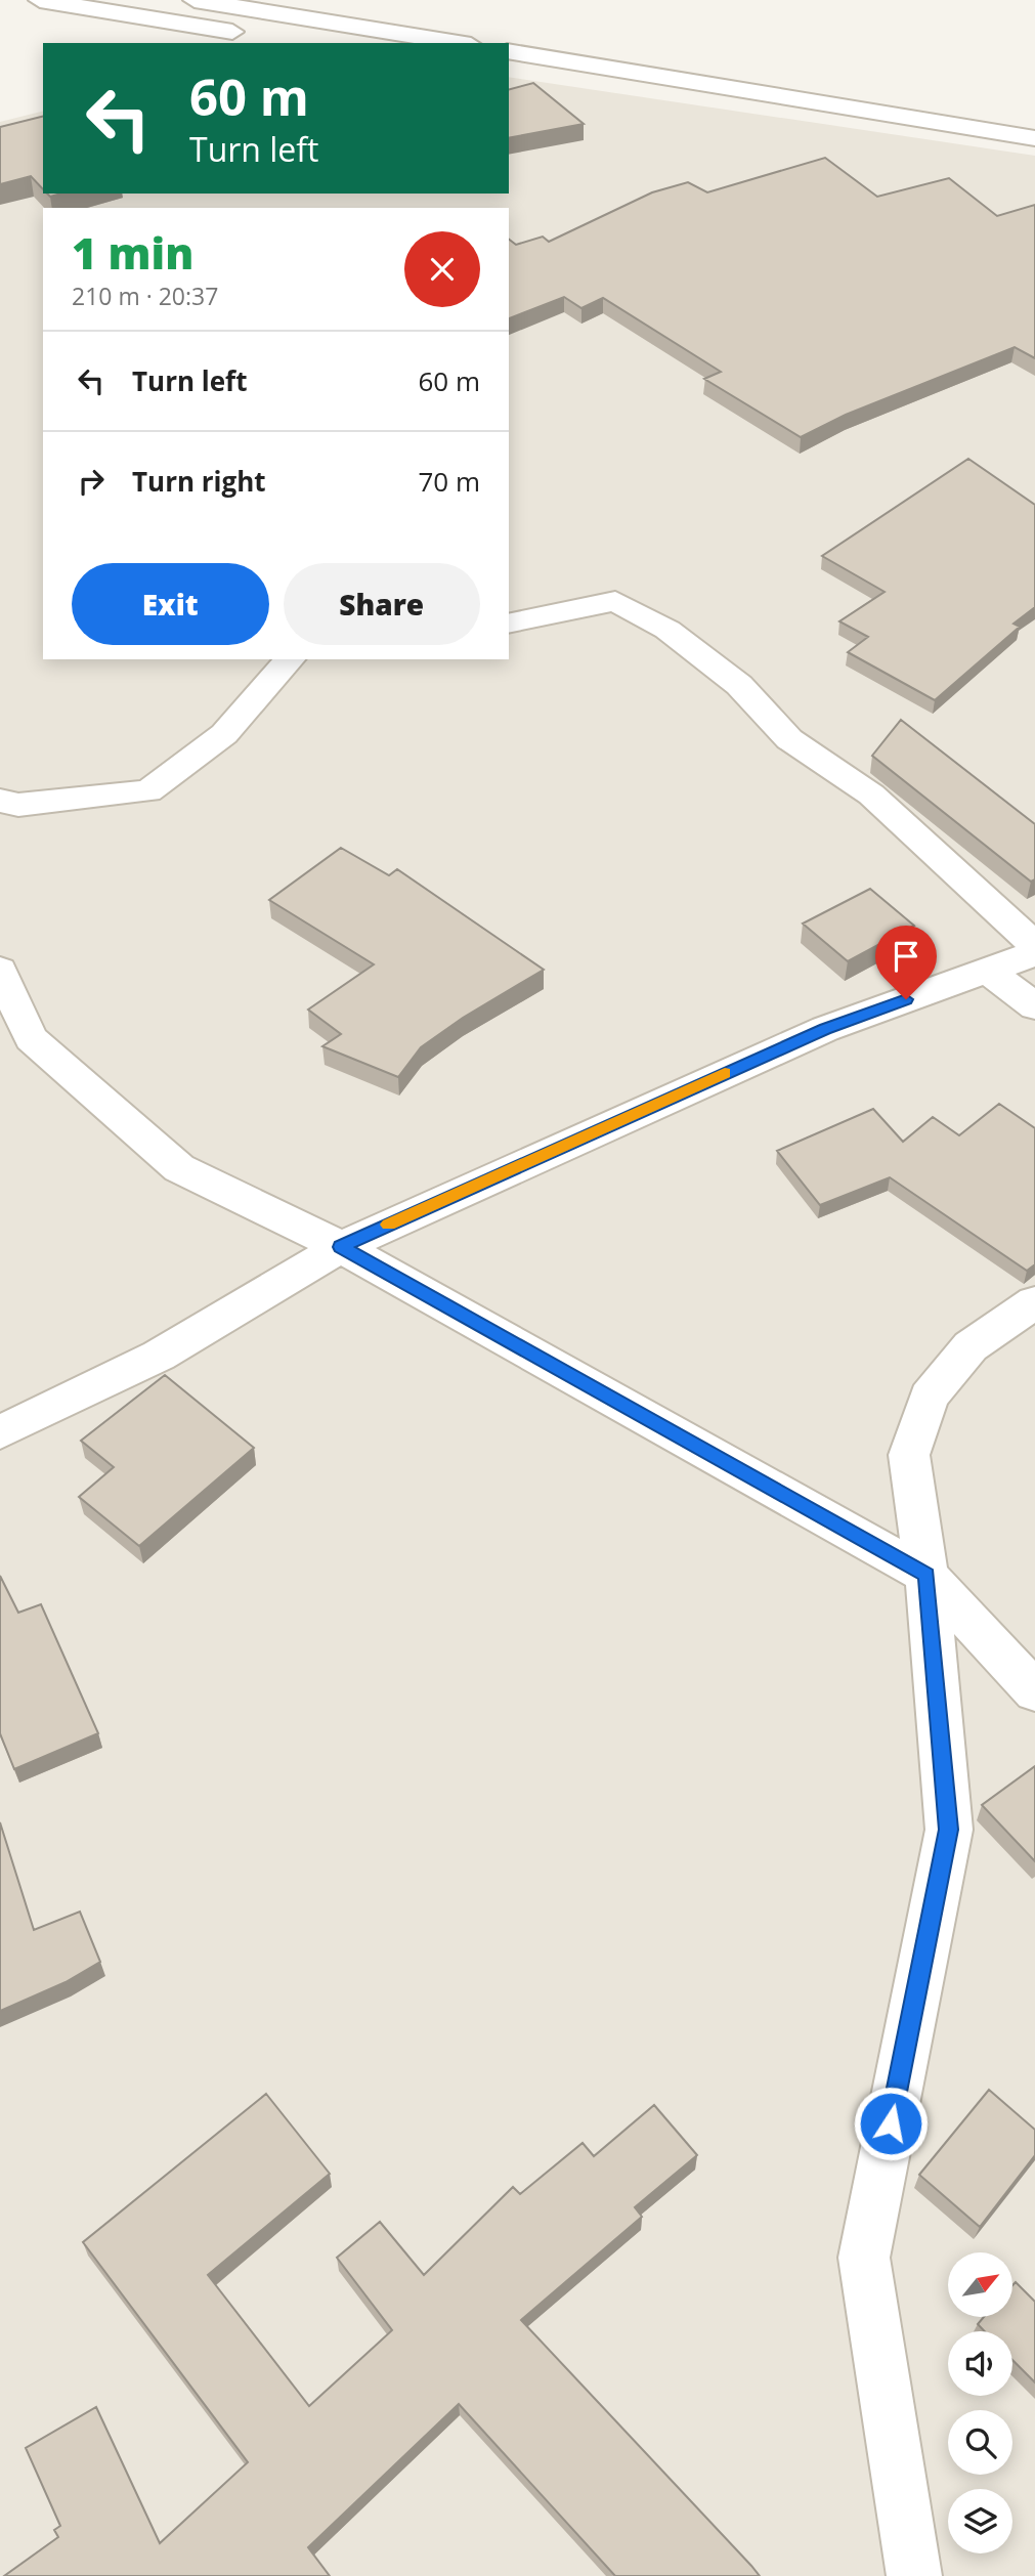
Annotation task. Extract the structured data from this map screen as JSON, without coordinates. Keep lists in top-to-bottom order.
{
  "north": "top right",
  "page": {
    "turn": ["60 m", "Turn left"],
    "heading": ["1 min", "210 m · 20:37"],
    "list": [
      {
        "name": "Turn left",
        "value": "60 m"
      },
      {
        "name": "Turn right",
        "value": "70 m"
      }
    ],
    "buttons": ["Exit", "Share"]
  }
}
